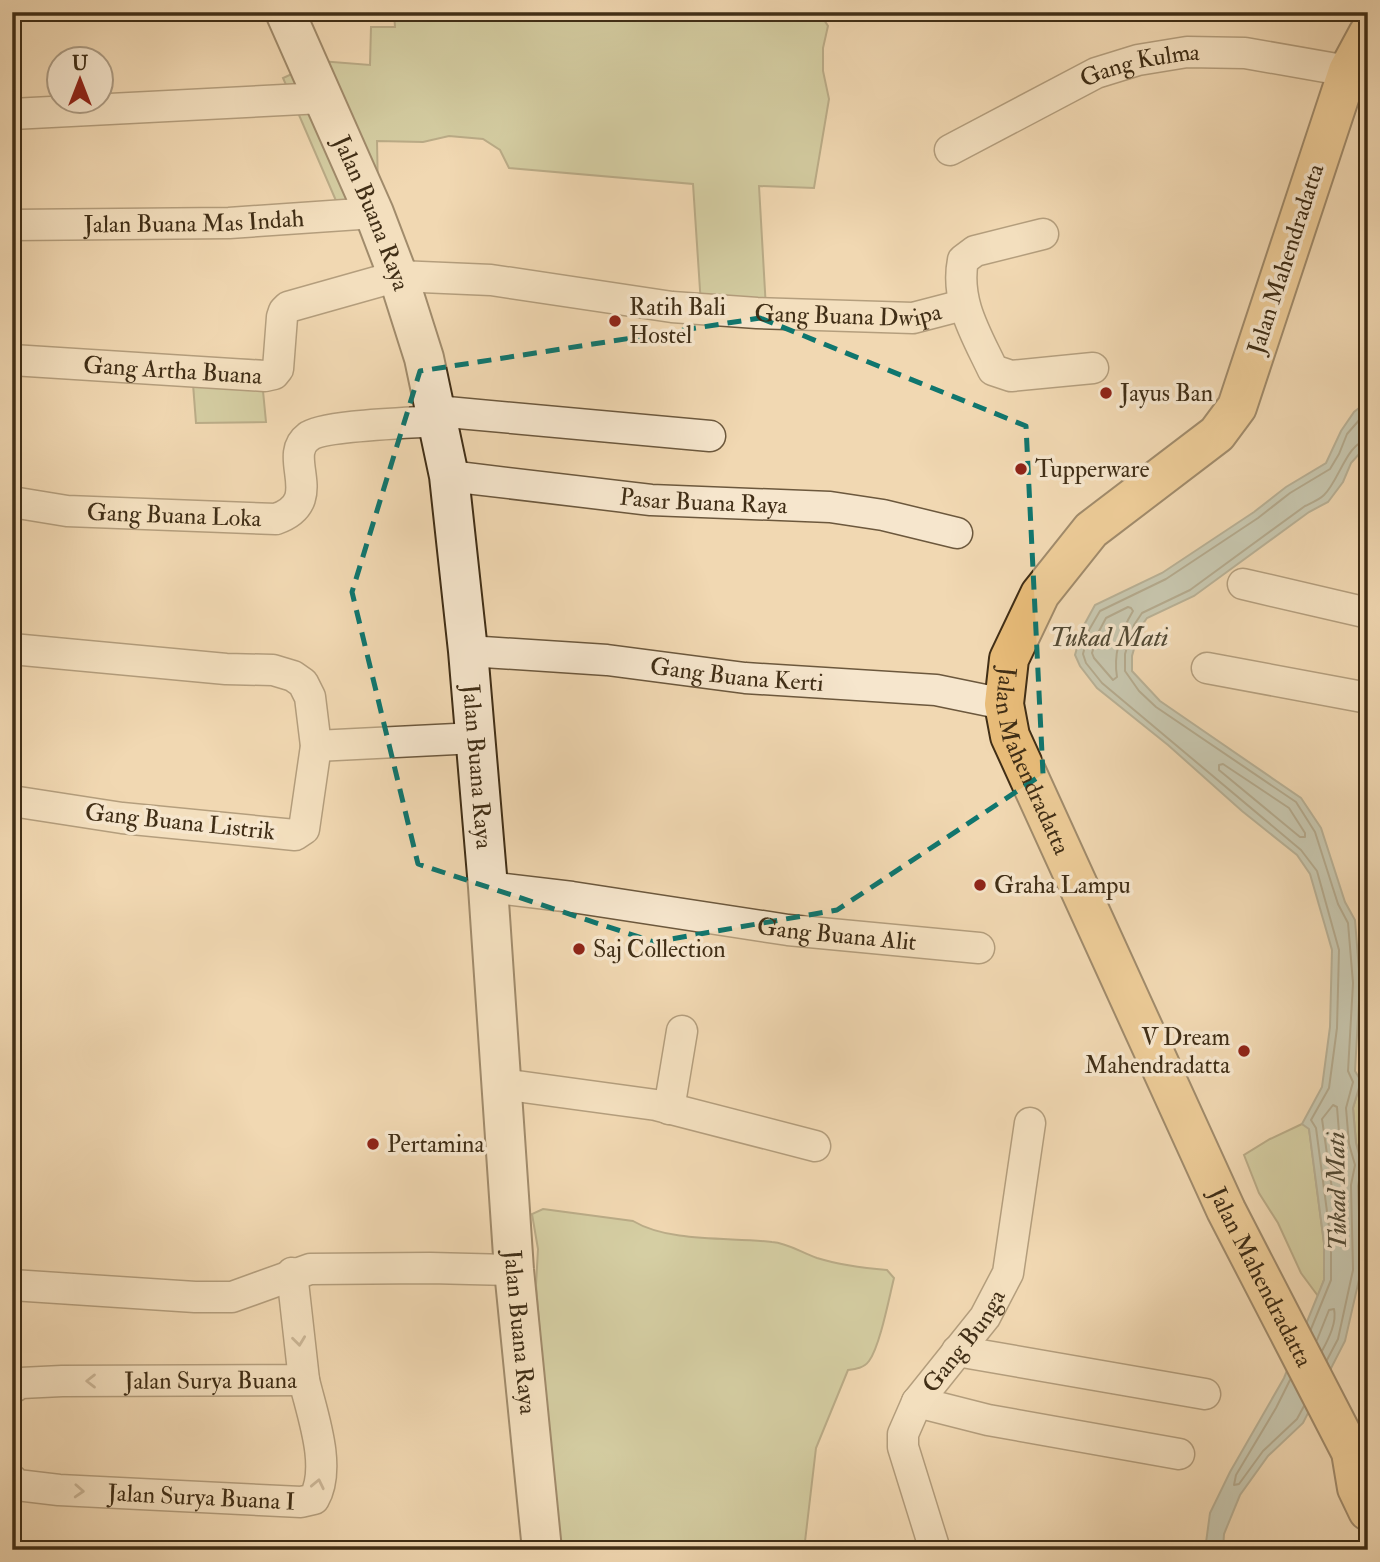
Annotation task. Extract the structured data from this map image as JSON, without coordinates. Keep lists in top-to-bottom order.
{
  "streets": {
    "highway": ["Jalan Mahendradatta"],
    "street": [
      "Gang Kulma",
      "Jalan Buana Raya",
      "Jalan Buana Mas Indah",
      "Gang Buana Dwipa",
      "Gang Artha Buana",
      "Pasar Buana Raya",
      "Gang Buana Loka",
      "Gang Buana Kerti",
      "Gang Buana Listrik",
      "Gang Buana Alit",
      "Gang Bunga",
      "Jalan Surya Buana",
      "Jalan Surya Buana I"
    ]
  },
  "crossings": [
    ["Gang Kulma", "Jalan Mahendradatta"],
    ["Jalan Buana Raya", "Jalan Buana Mas Indah"],
    ["Jalan Buana Raya", "Gang Buana Dwipa"],
    ["Jalan Buana Raya", "Gang Artha Buana"],
    ["Jalan Buana Raya", "Pasar Buana Raya"],
    ["Jalan Buana Raya", "Gang Buana Loka"],
    ["Jalan Buana Raya", "Gang Buana Kerti"],
    ["Jalan Buana Raya", "Gang Buana Alit"],
    ["Jalan Mahendradatta", "Gang Buana Kerti"],
    ["Gang Buana Dwipa", "Gang Artha Buana"],
    ["Jalan Surya Buana", "Jalan Surya Buana I"]
  ],
  "water": ["Tukad Mati"],
  "places": [
    "Ratih Bali Hostel",
    "Jayus Ban",
    "Tupperware",
    "Graha Lampu",
    "Saj Collection",
    "V Dream Mahendradatta",
    "Pertamina"
  ],
  "north": "top"
}
